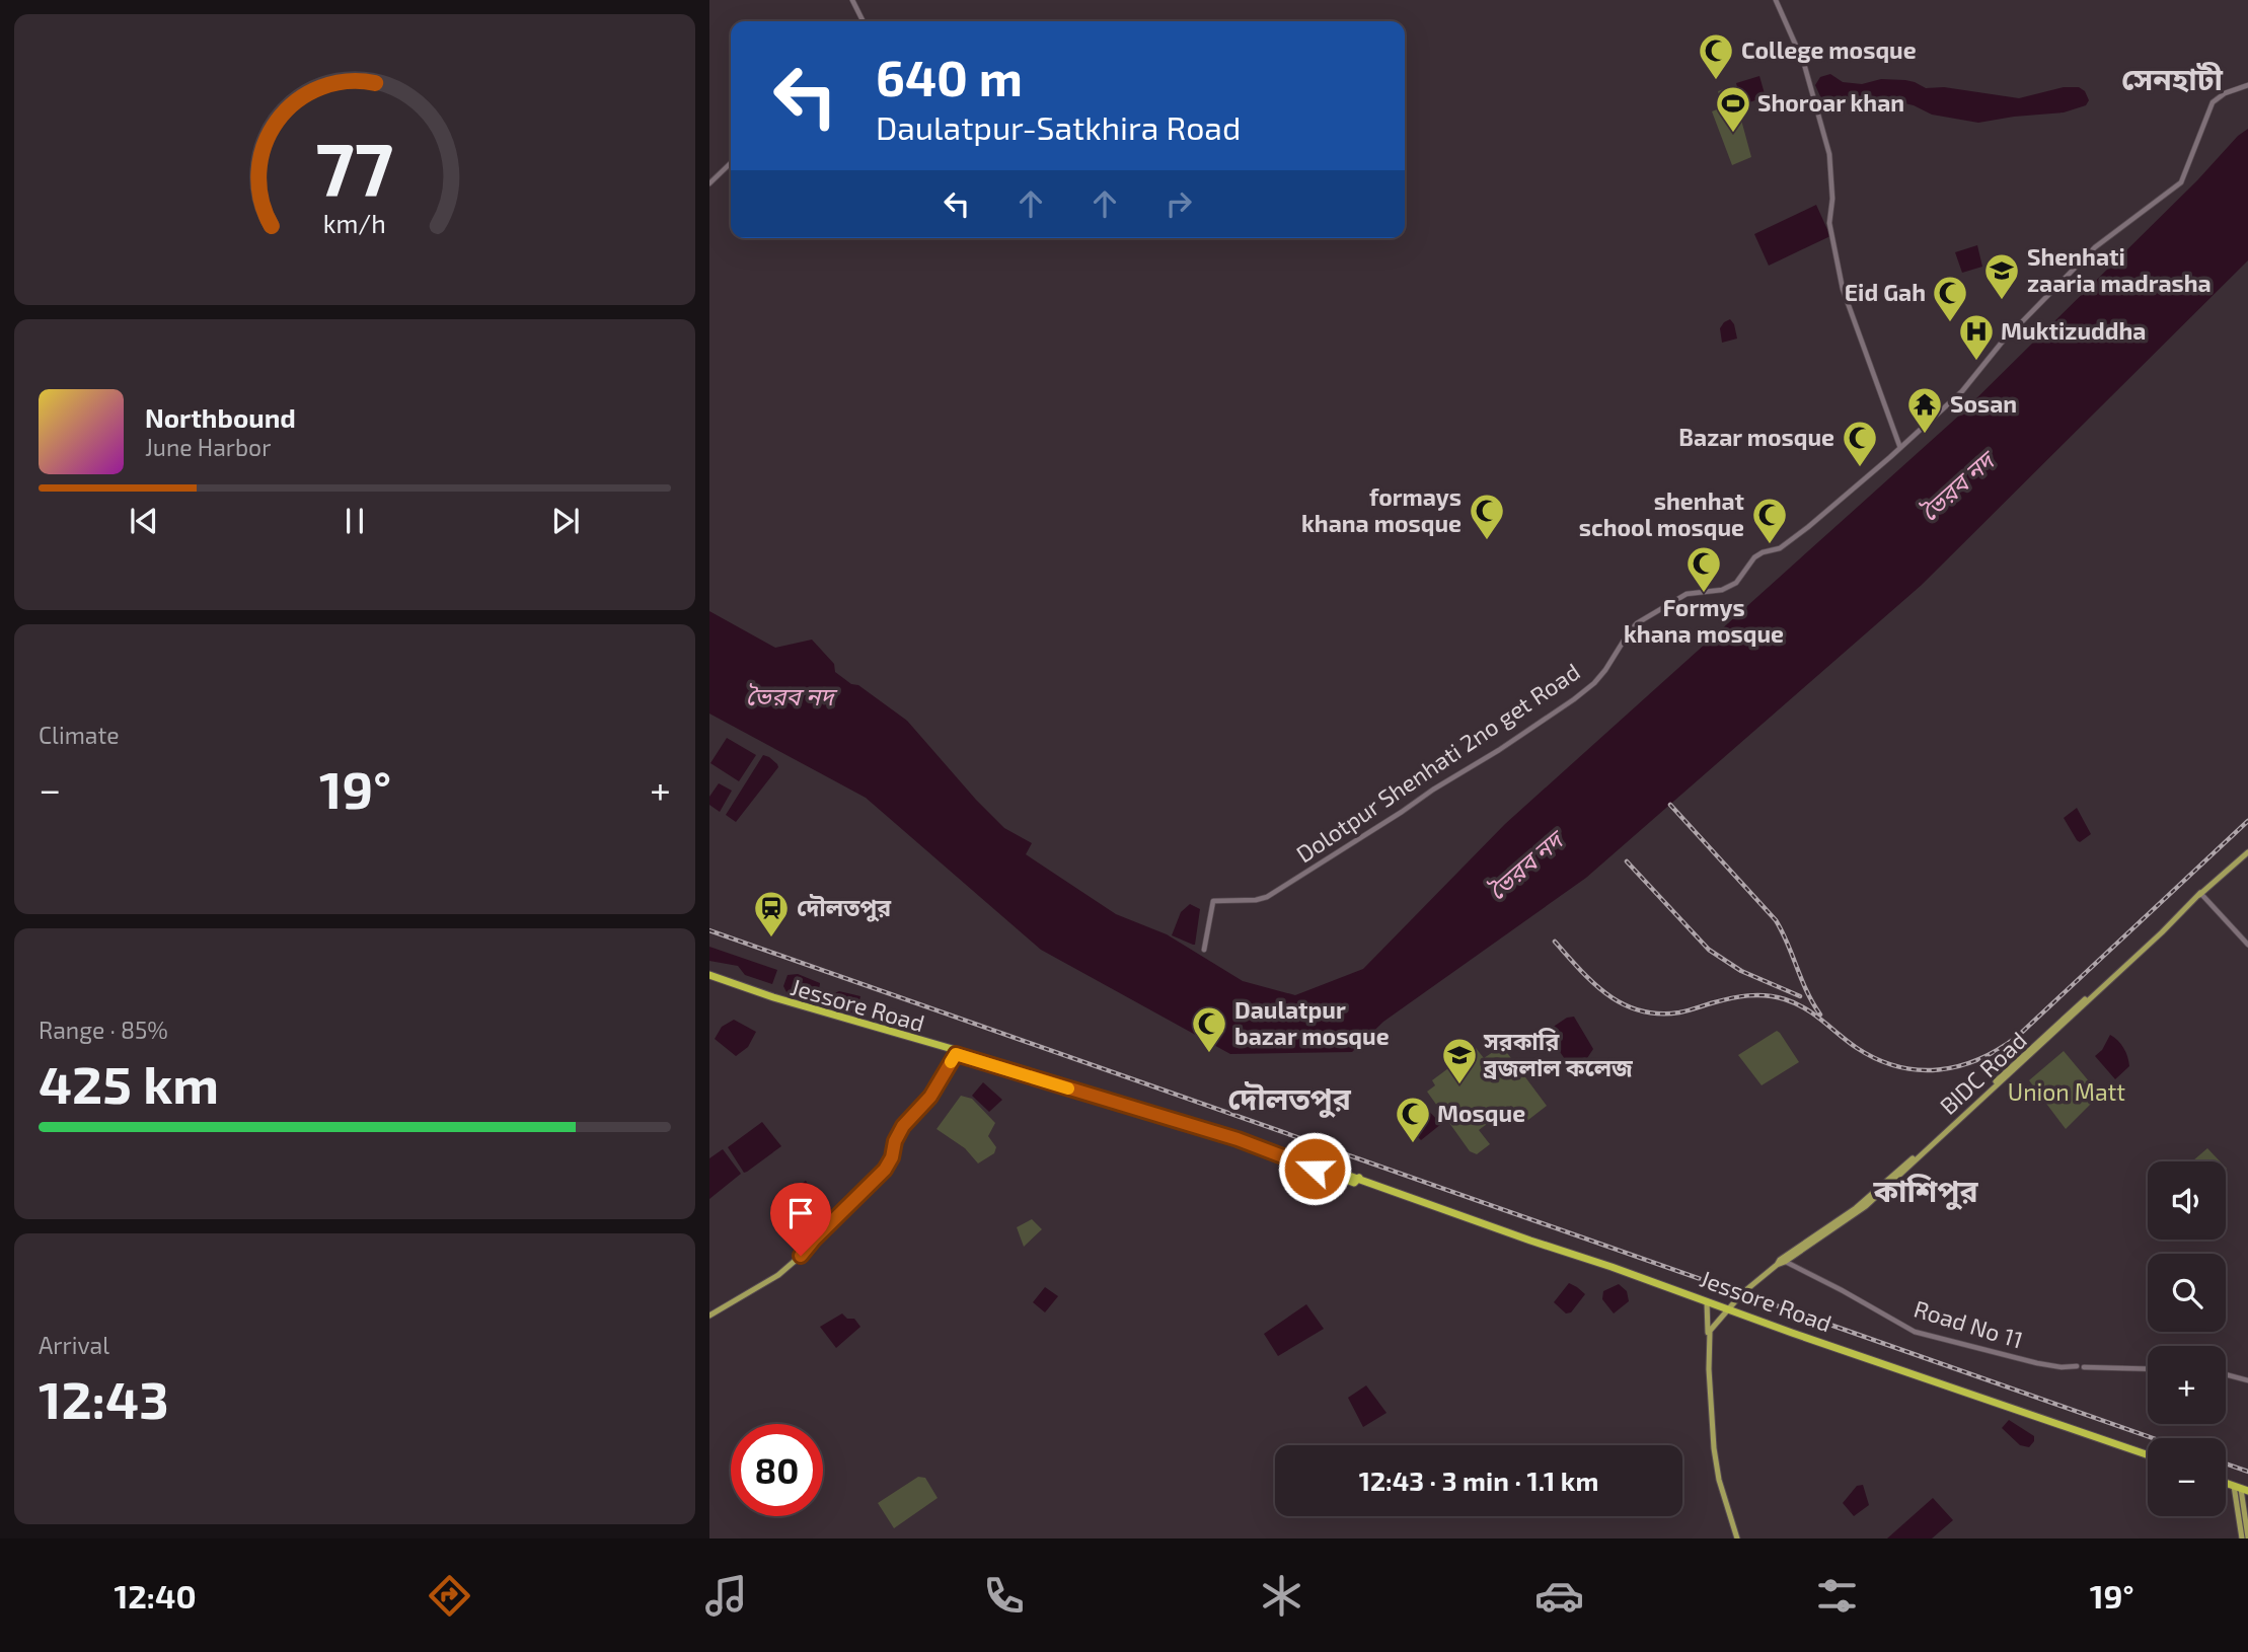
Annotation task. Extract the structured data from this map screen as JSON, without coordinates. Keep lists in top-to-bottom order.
{
  "streets": {
    "highway": ["Jessore Road"],
    "main road": ["BIDC Road"],
    "street": ["Dolotpur Shenhati 2no get Road", "Road No 11"]
  },
  "crossings": [
    ["Jessore Road", "BIDC Road"],
    ["BIDC Road", "Road No 11"]
  ],
  "districts": ["সেনহাটী", "দৌলতপুর", "কাশিপুর"],
  "water": ["ভৈরব নদ"],
  "parks": ["Union Matt"],
  "places": {
    "mosque": [
      "College mosque",
      "Eid Gah",
      "Bazar mosque",
      "formays khana mosque",
      "shenhat school mosque",
      "Formys khana mosque",
      "Daulatpur bazar mosque",
      "Mosque"
    ],
    "sports": ["Shoroar khan"],
    "school or university": ["Shenhati zaaria madrasha", "সরকারি ব্রজলাল কলেজ"],
    "hospital": ["Muktizuddha"],
    "temple": ["Sosan"],
    "station": ["দৌলতপুর"]
  },
  "page": {
    "turn": ["640 m", "Daulatpur-Satkhira Road"],
    "song": ["Northbound", "June Harbor"],
    "tile": [
      "Climate",
      ["Range · 85%", "425 km"],
      ["Arrival", "12:43"]
    ],
    "heat": ["−", "19°", "+"],
    "map_buttons": ["+", "−"],
    "limit": "80",
    "trip": "12:43 · 3 min · 1.1 km",
    "tabs": ["12:40", "19°"],
    "gauge": ["77", "km/h"]
  }
}
